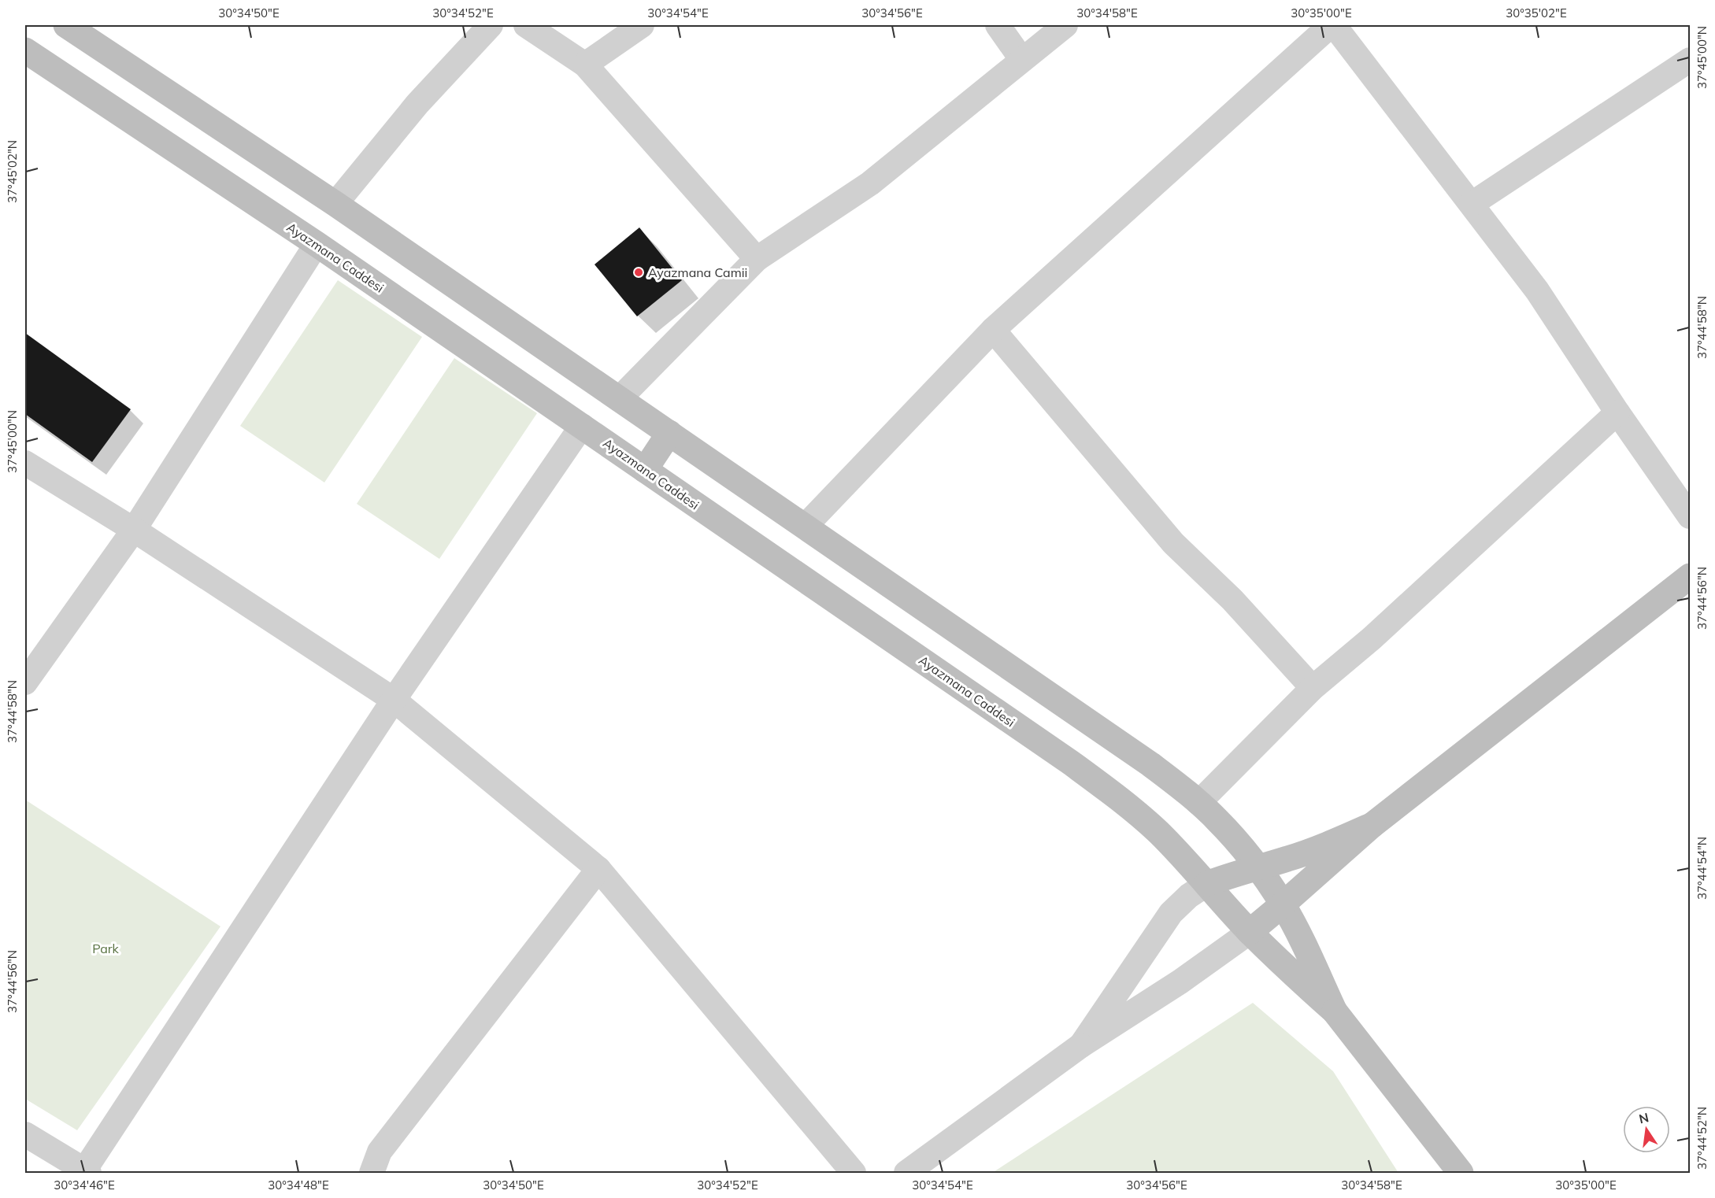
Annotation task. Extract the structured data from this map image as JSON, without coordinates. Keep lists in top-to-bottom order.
{
  "streets": {
    "main road": ["Ayazmana Caddesi"]
  },
  "parks": ["Park"],
  "places": ["Ayazmana Camii"],
  "north": "top",
  "coordinates": [
    "30°34'50\"E",
    "30°34'52\"E",
    "30°34'54\"E",
    "30°34'56\"E",
    "30°34'58\"E",
    "30°35'00\"E",
    "30°35'02\"E",
    "37°45'00\"N",
    "37°45'02\"N",
    "37°44'58\"N",
    "37°44'56\"N",
    "37°44'54\"N",
    "37°44'52\"N",
    "30°34'46\"E",
    "30°34'48\"E"
  ]
}
